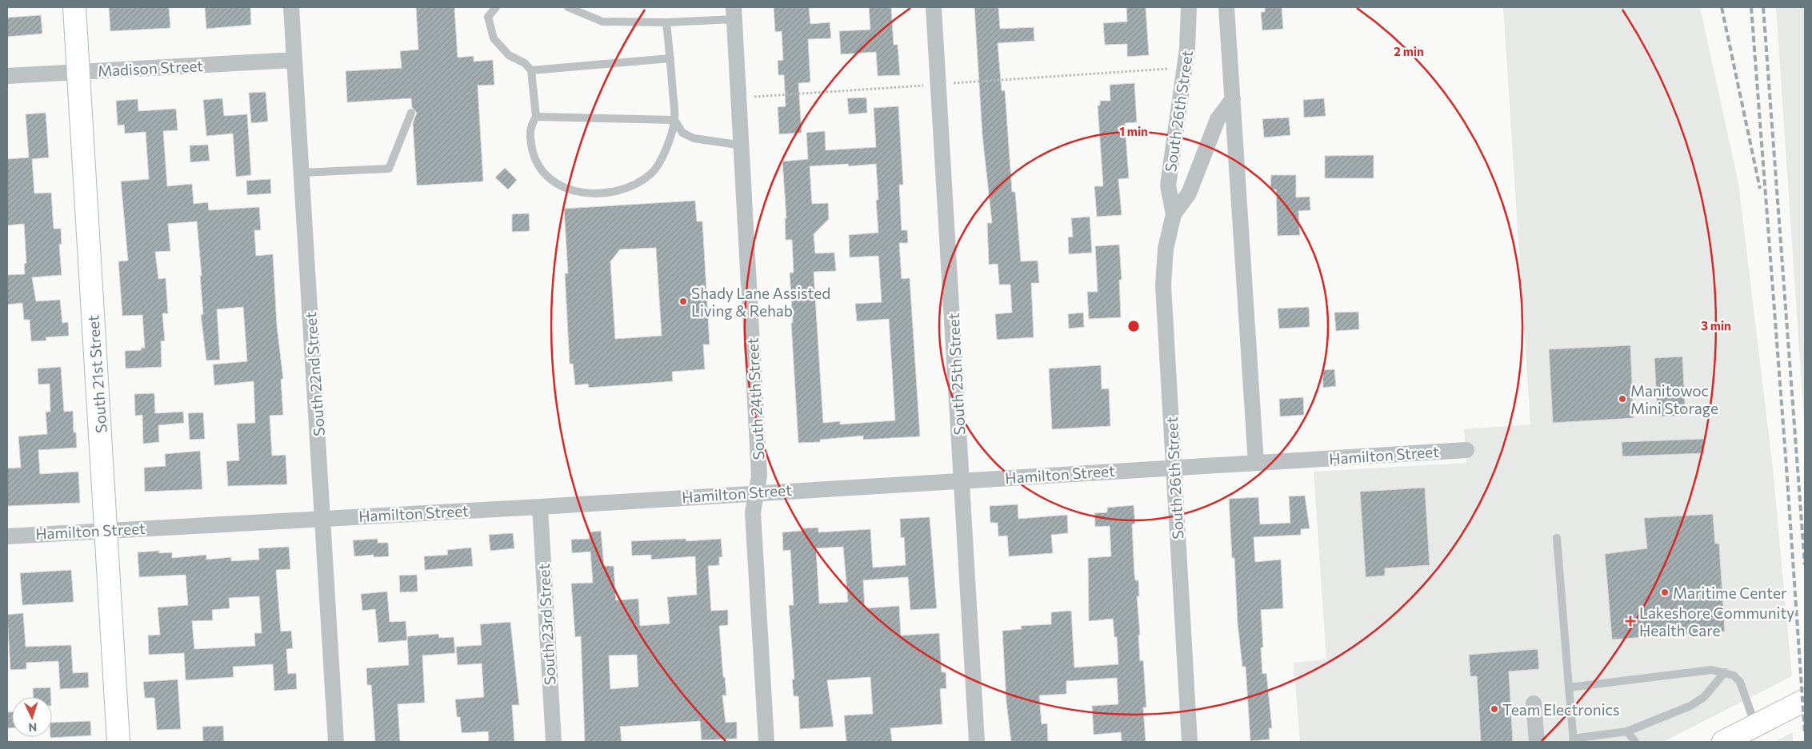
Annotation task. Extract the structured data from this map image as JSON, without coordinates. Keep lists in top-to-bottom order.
{
  "streets": {
    "street": [
      "Madison Street",
      "South 26th Street",
      "South 21st Street",
      "South 22nd Street",
      "South 25th Street",
      "South 24th Street",
      "Hamilton Street",
      "South 23rd Street"
    ]
  },
  "crossings": [
    ["Madison Street", "South 21st Street"],
    ["Madison Street", "South 22nd Street"],
    ["South 26th Street", "Hamilton Street"],
    ["South 21st Street", "Hamilton Street"],
    ["South 22nd Street", "Hamilton Street"],
    ["South 25th Street", "Hamilton Street"],
    ["South 24th Street", "Hamilton Street"],
    ["Hamilton Street", "South 23rd Street"]
  ],
  "places": {
    "other": [
      "Shady Lane Assisted Living & Rehab",
      "Manitowoc Mini Storage",
      "Maritime Center",
      "Team Electronics"
    ],
    "health": ["Lakeshore Community Health Care"]
  },
  "north": "bottom",
  "rings": ["2 min", "1 min", "3 min"]
}
